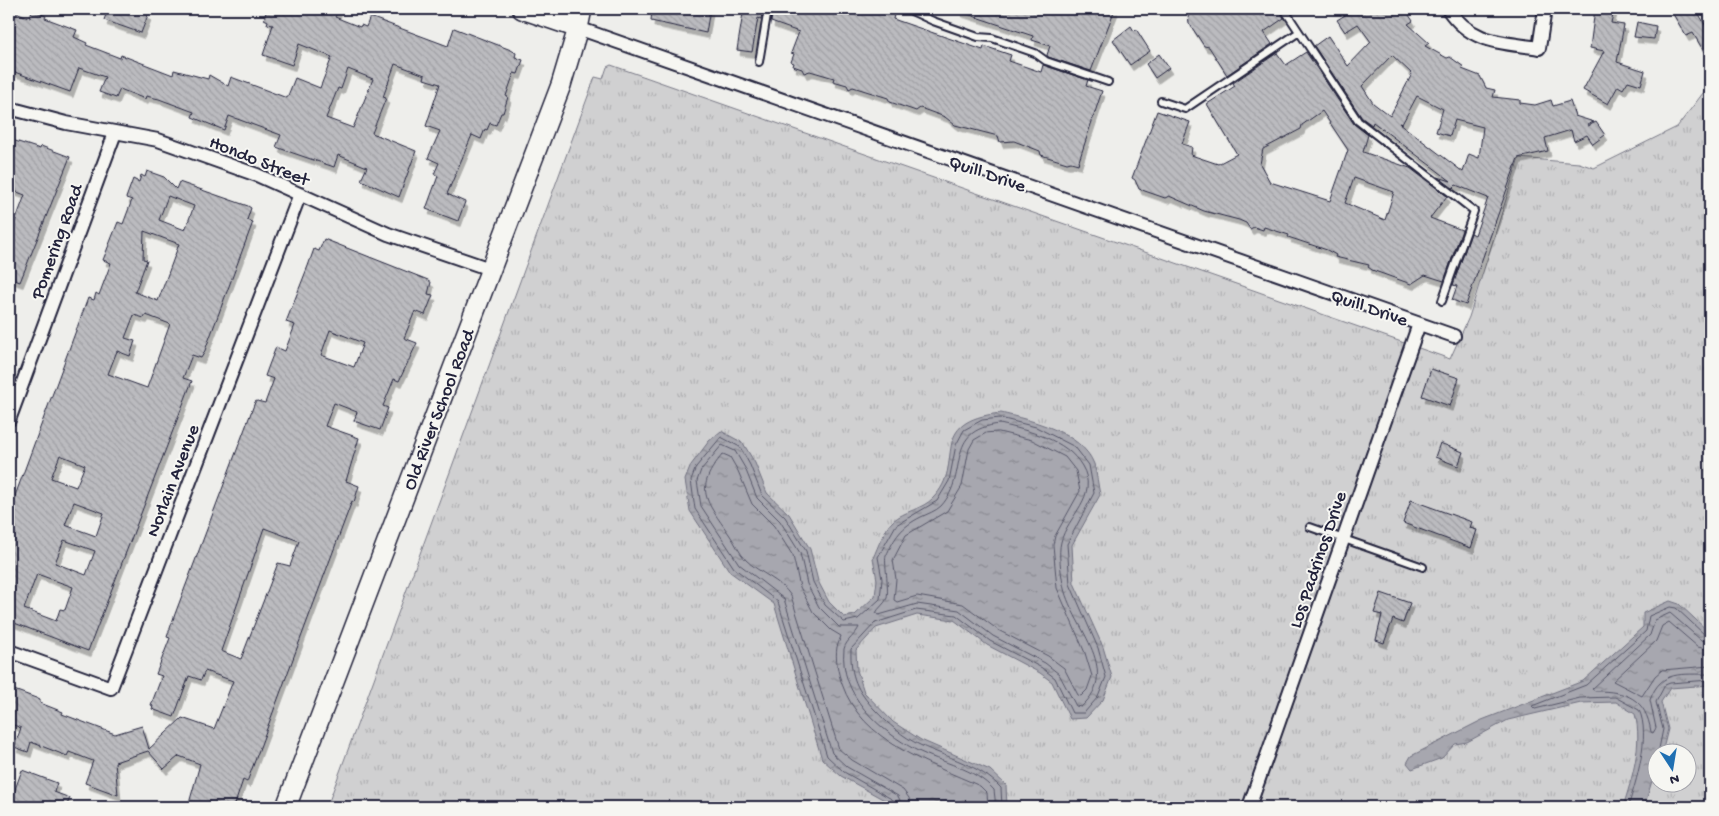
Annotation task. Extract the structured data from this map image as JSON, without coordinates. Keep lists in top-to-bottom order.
{
  "streets": {
    "main road": ["Quill Drive", "Old River School Road"],
    "street": [
      "Hondo Street",
      "Pomering Road",
      "Norlain Avenue",
      "Los Padrinos Drive"
    ]
  },
  "crossings": [
    ["Hondo Street", "Pomering Road"],
    ["Hondo Street", "Old River School Road"],
    ["Hondo Street", "Norlain Avenue"],
    ["Quill Drive", "Old River School Road"],
    ["Quill Drive", "Los Padrinos Drive"]
  ],
  "north": "bottom"
}
